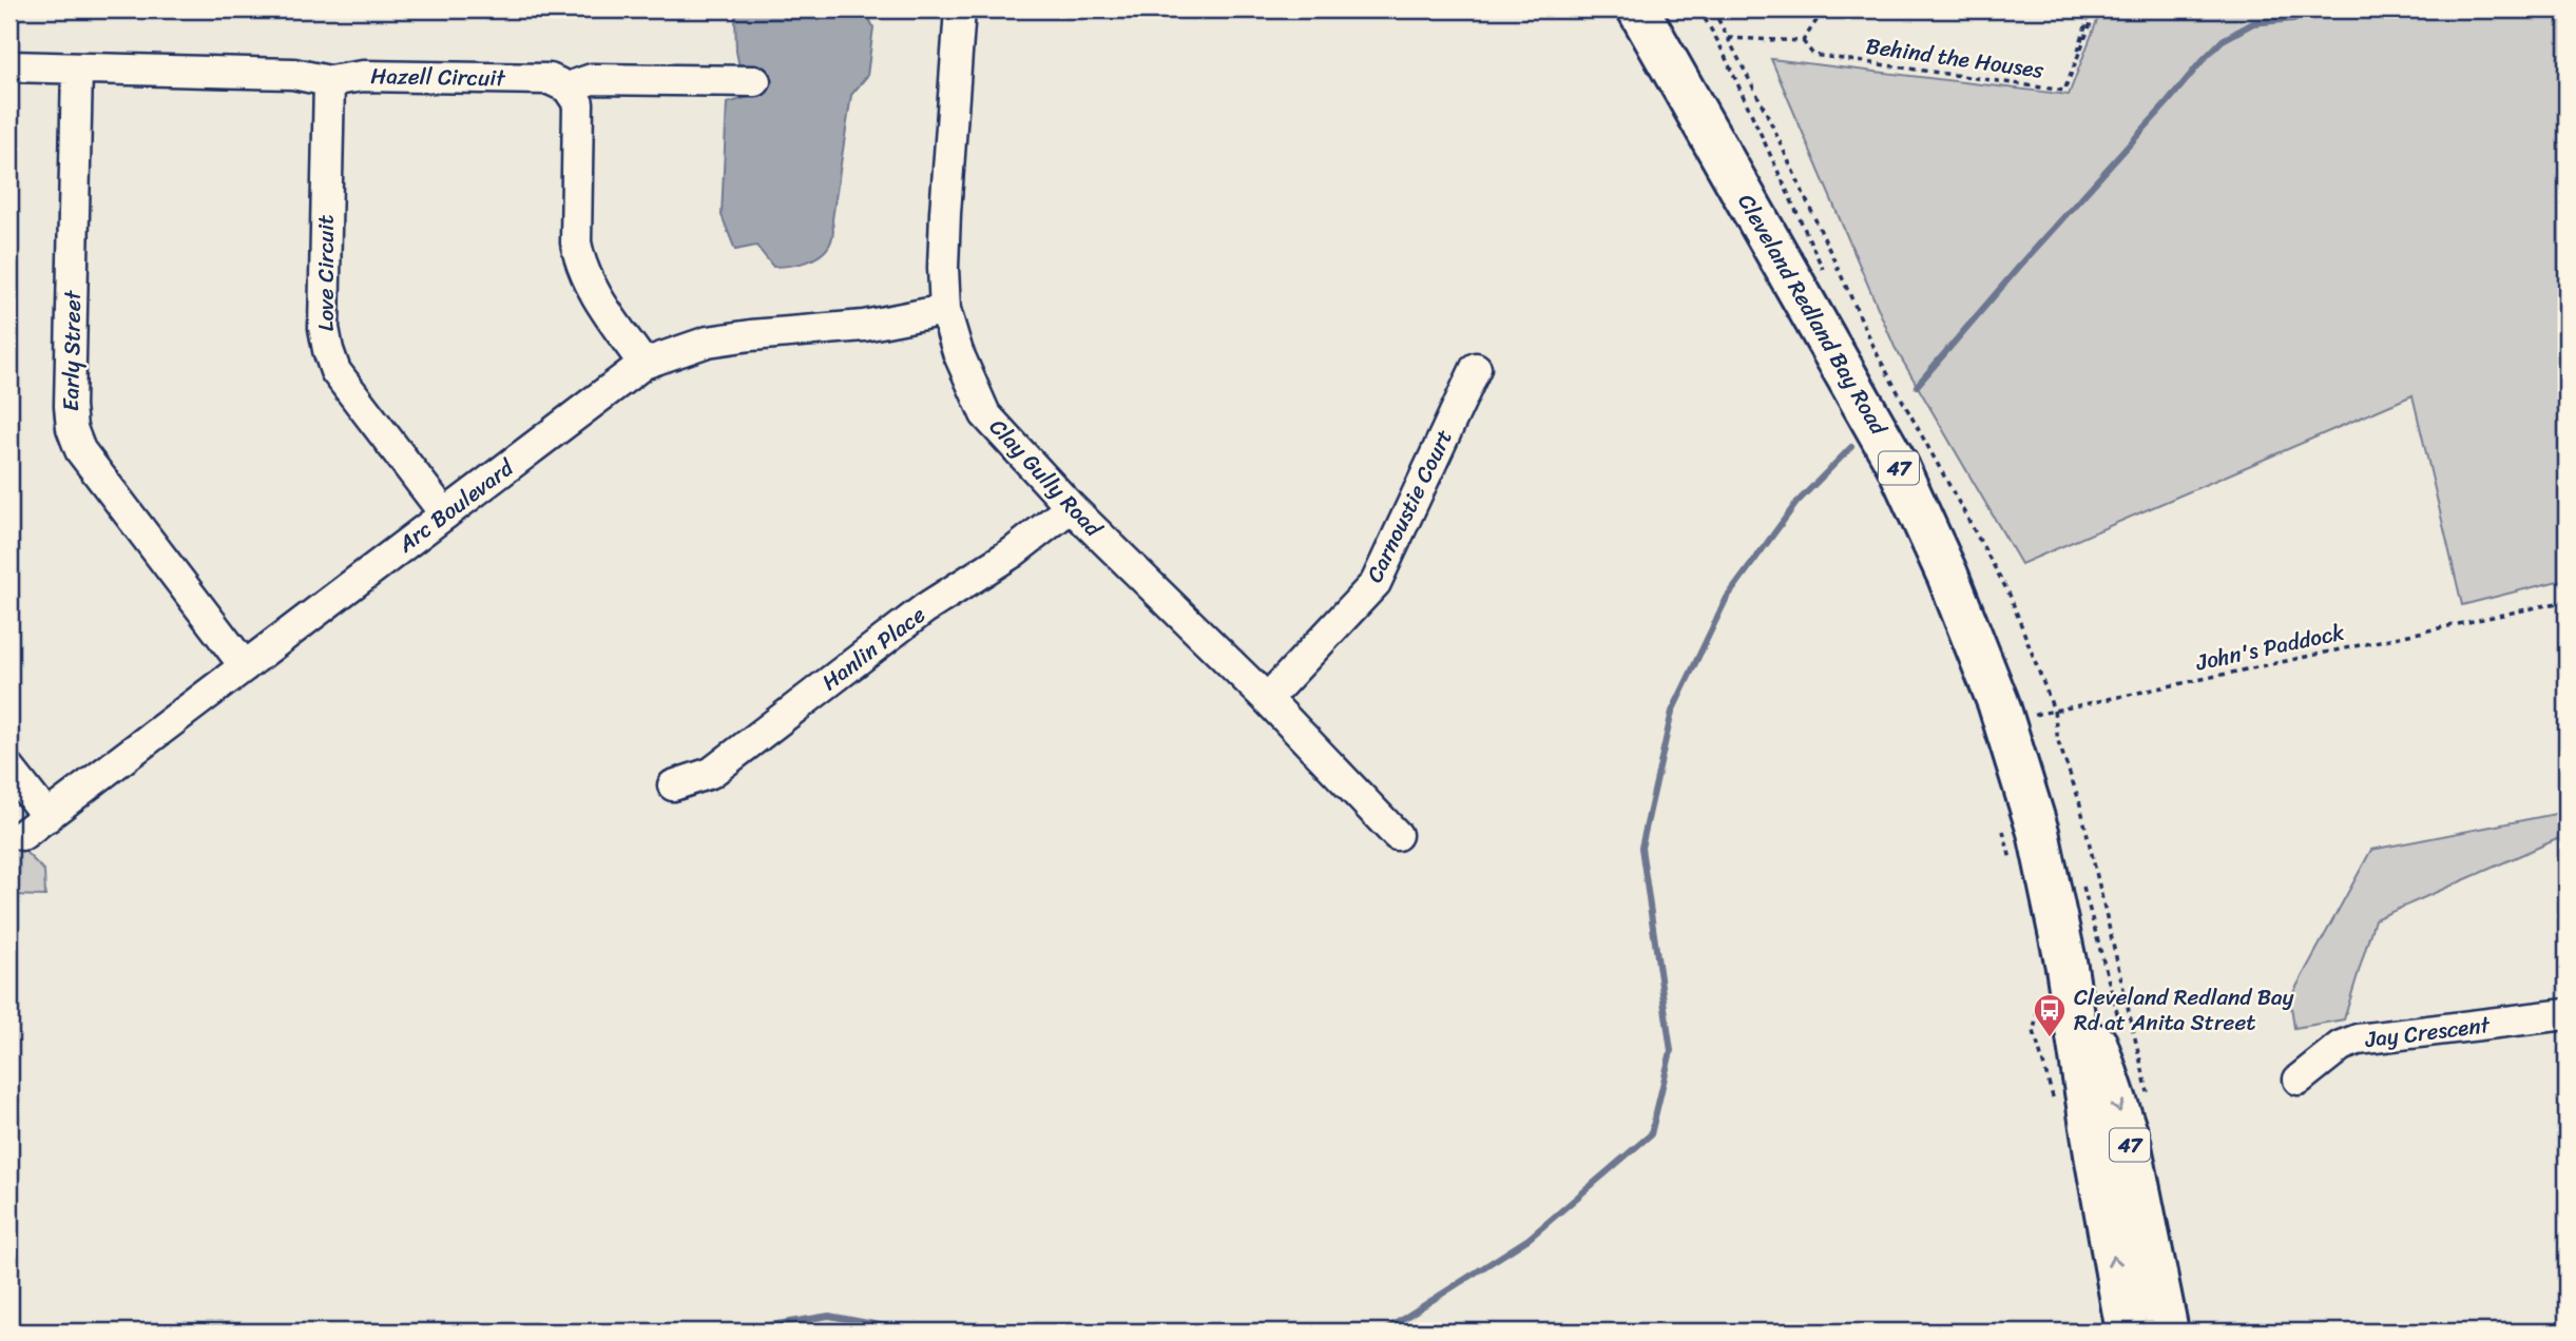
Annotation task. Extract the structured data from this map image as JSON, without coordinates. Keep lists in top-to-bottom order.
{
  "streets": {
    "highway": ["Cleveland Redland Bay Road", "47"],
    "street": [
      "Hazell Circuit",
      "Love Circuit",
      "Early Street",
      "Clay Gully Road",
      "Arc Boulevard",
      "Carnoustie Court",
      "Hanlin Place",
      "Jay Crescent"
    ],
    "path": ["Behind the Houses", "John's Paddock"]
  },
  "crossings": [
    ["Hazell Circuit", "Love Circuit"],
    ["Hazell Circuit", "Early Street"],
    ["Love Circuit", "Arc Boulevard"],
    ["Cleveland Redland Bay Road", "John's Paddock"],
    ["Early Street", "Arc Boulevard"],
    ["Clay Gully Road", "Arc Boulevard"],
    ["Clay Gully Road", "Carnoustie Court"],
    ["Clay Gully Road", "Hanlin Place"]
  ],
  "places": {
    "bus stop": ["Cleveland Redland Bay Rd at Anita Street"]
  }
}
